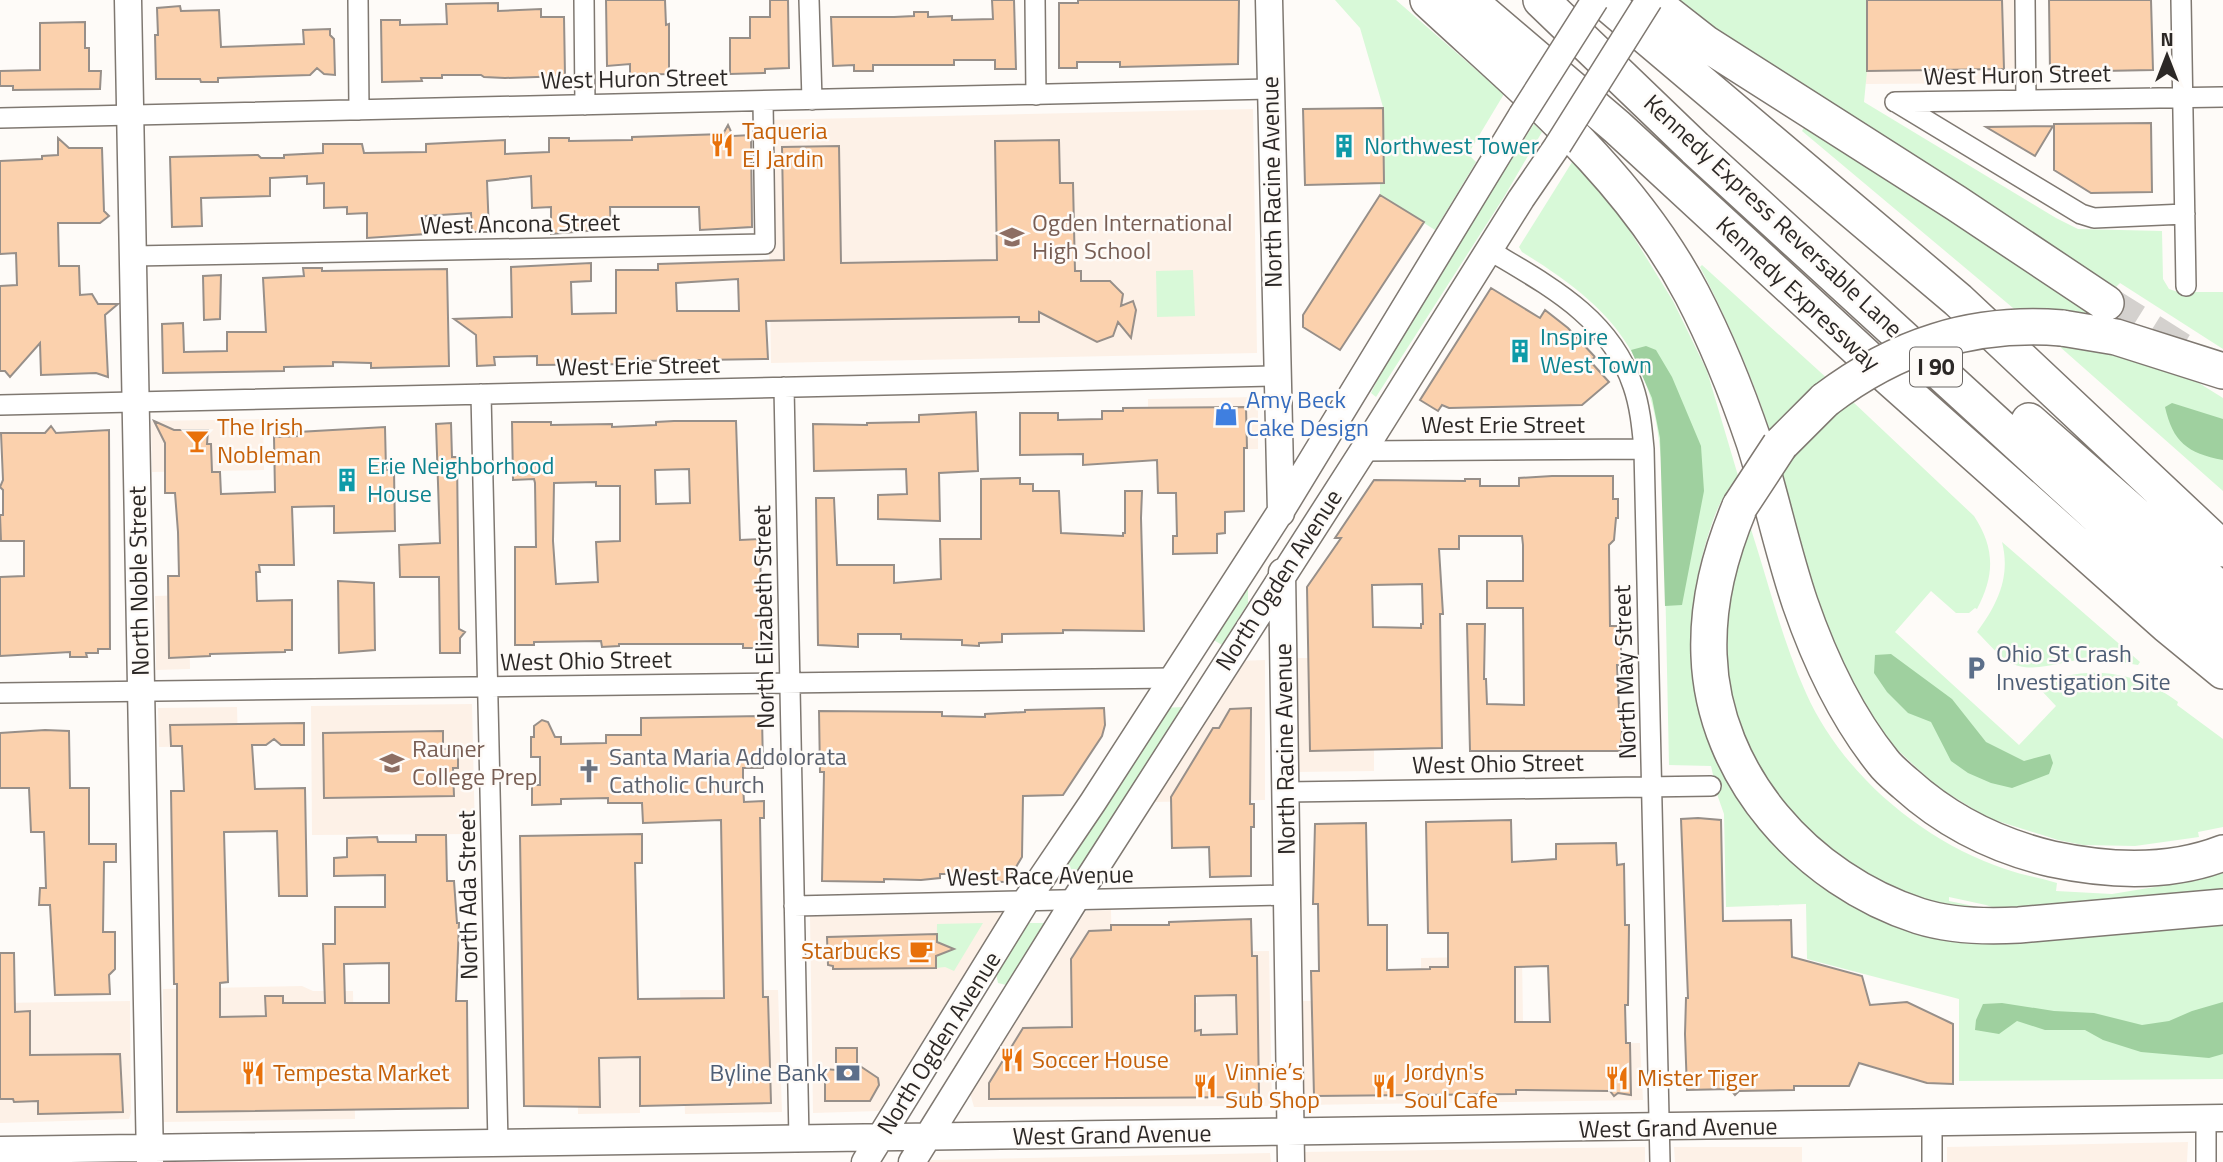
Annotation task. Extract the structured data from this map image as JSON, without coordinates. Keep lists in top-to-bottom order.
{
  "streets": {
    "highway": ["Kennedy Express Reversable Lane", "Kennedy Expressway", "I 90"],
    "main road": [
      "North Racine Avenue",
      "North Ogden Avenue",
      "North Noble Street",
      "West Grand Avenue"
    ],
    "street": [
      "West Huron Street",
      "West Ancona Street",
      "West Erie Street",
      "North Elizabeth Street",
      "West Ohio Street",
      "North May Street",
      "West Race Avenue",
      "North Ada Street"
    ]
  },
  "crossings": [
    ["West Huron Street", "North Racine Avenue"],
    ["West Huron Street", "West Ancona Street"],
    ["West Huron Street", "North Noble Street"],
    ["North Racine Avenue", "West Erie Street"],
    ["North Racine Avenue", "North Ogden Avenue"],
    ["North Racine Avenue", "West Ohio Street"],
    ["North Racine Avenue", "West Race Avenue"],
    ["North Racine Avenue", "West Grand Avenue"],
    ["Kennedy Express Reversable Lane", "I 90"],
    ["West Ancona Street", "North Noble Street"],
    ["Kennedy Expressway", "I 90"],
    ["West Erie Street", "North Ogden Avenue"],
    ["West Erie Street", "North Noble Street"],
    ["West Erie Street", "North Elizabeth Street"],
    ["West Erie Street", "North May Street"],
    ["West Erie Street", "North Ada Street"],
    ["North Ogden Avenue", "West Ohio Street"],
    ["North Ogden Avenue", "North May Street"],
    ["North Ogden Avenue", "West Race Avenue"],
    ["North Ogden Avenue", "West Grand Avenue"],
    ["North Noble Street", "West Ohio Street"],
    ["North Noble Street", "West Grand Avenue"],
    ["North Elizabeth Street", "West Ohio Street"],
    ["North Elizabeth Street", "West Race Avenue"],
    ["North Elizabeth Street", "West Grand Avenue"],
    ["West Ohio Street", "North May Street"],
    ["West Ohio Street", "North Ada Street"],
    ["North May Street", "West Grand Avenue"],
    ["North Ada Street", "West Grand Avenue"]
  ],
  "places": {
    "restaurant": [
      "Taqueria El Jardin",
      "Soccer House",
      "Tempesta Market",
      "Mister Tiger",
      "Vinnie’s Sub Shop",
      "Jordyn's Soul Cafe"
    ],
    "building": ["Northwest Tower", "Inspire West Town", "Erie Neighborhood House"],
    "school or university": ["Ogden International High School", "Rauner College Prep"],
    "shop": ["Amy Beck Cake Design"],
    "bar": ["The Irish Nobleman"],
    "parking": ["Ohio St Crash Investigation Site"],
    "church": ["Santa Maria Addolorata Catholic Church"],
    "cafe": ["Starbucks"],
    "bank": ["Byline Bank"]
  },
  "north": "top"
}
